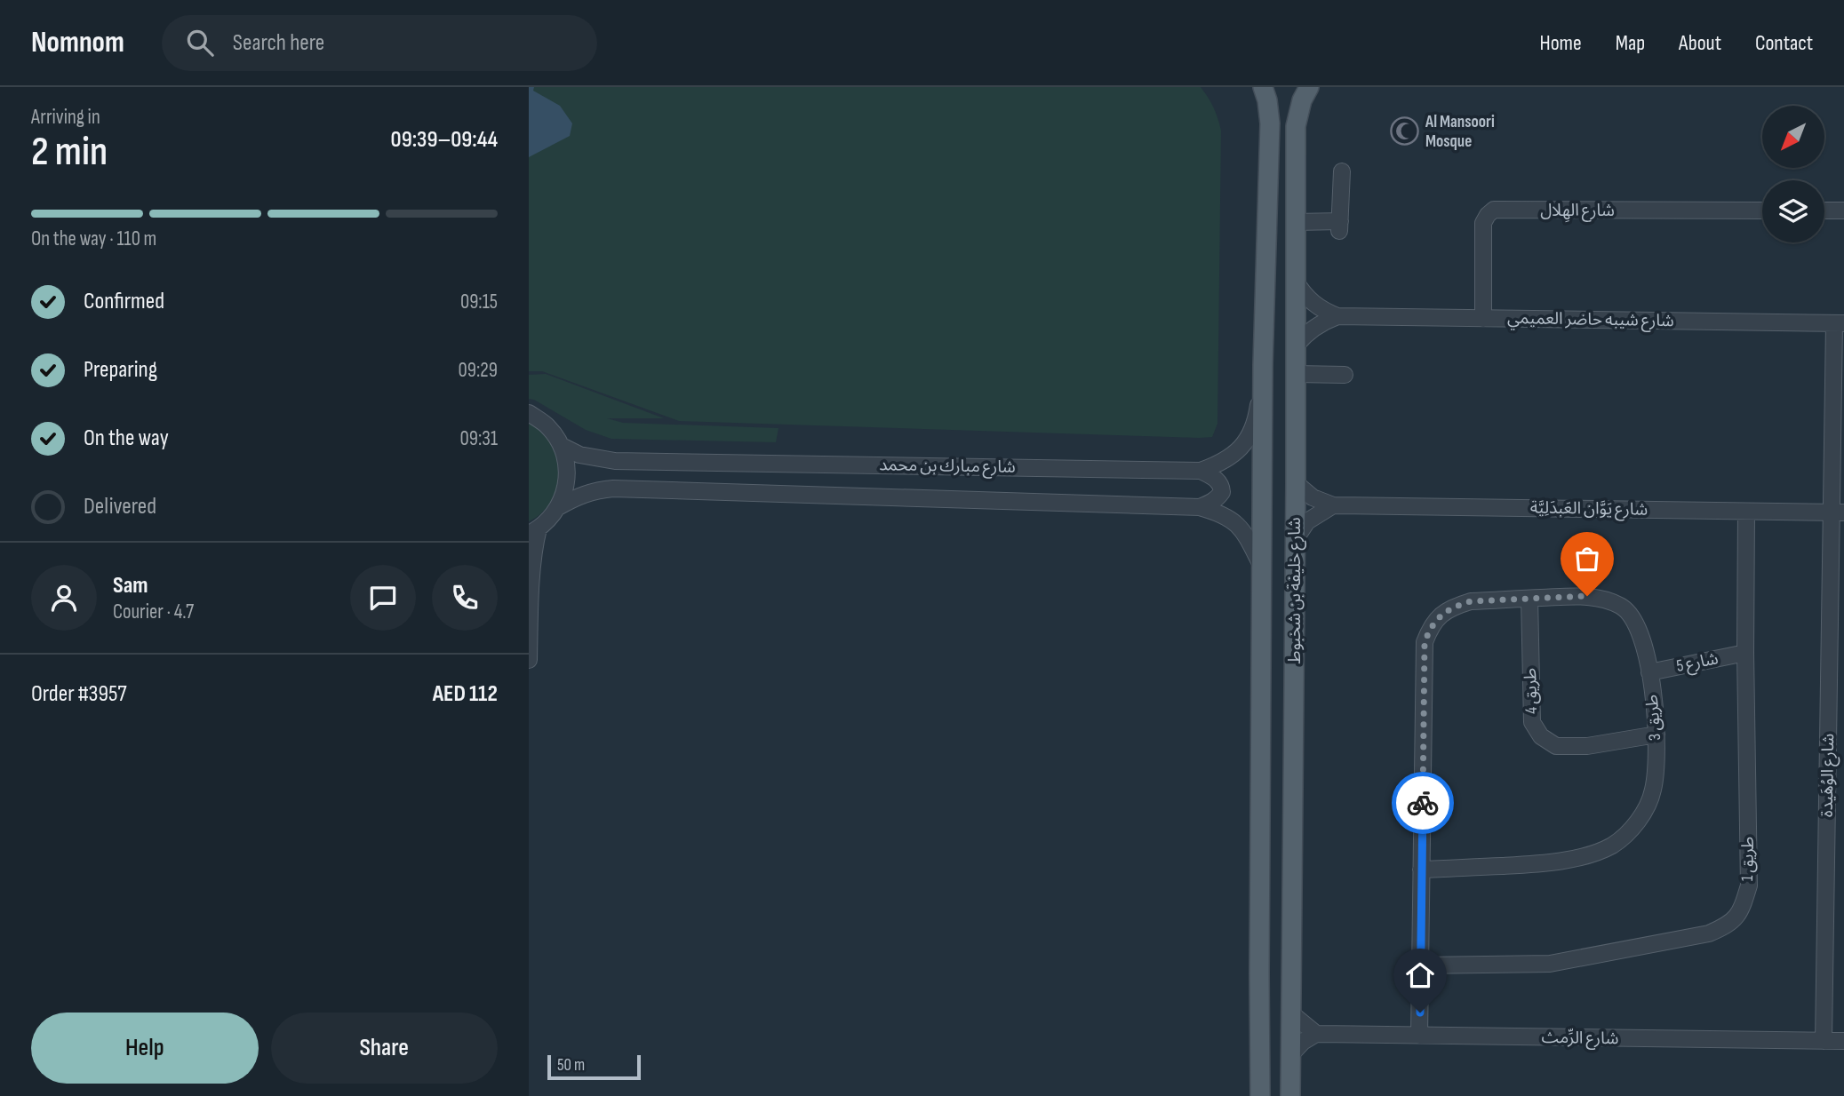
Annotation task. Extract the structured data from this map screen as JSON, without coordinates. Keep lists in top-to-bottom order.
{
  "streets": {
    "main road": ["شارع خليفة بن شخبوط"],
    "street": [
      "شارع الهِلال",
      "شارع شيبه حاضر العميمي",
      "شارع مبارك بن محمد",
      "شارع يَوَّان العَبدَلِيَّة",
      "شارع 5",
      "طريق 4",
      "طريق 3",
      "شارع الوُهَيدة",
      "طريق 1",
      "شارع الرِّمث"
    ]
  },
  "crossings": [
    ["شارع الهِلال", "شارع شيبه حاضر العميمي"],
    ["شارع شيبه حاضر العميمي", "شارع خليفة بن شخبوط"],
    ["شارع شيبه حاضر العميمي", "شارع الوُهَيدة"],
    ["شارع مبارك بن محمد", "شارع خليفة بن شخبوط"],
    ["شارع يَوَّان العَبدَلِيَّة", "شارع خليفة بن شخبوط"],
    ["شارع يَوَّان العَبدَلِيَّة", "شارع الوُهَيدة"],
    ["شارع يَوَّان العَبدَلِيَّة", "طريق 1"],
    ["شارع 5", "طريق 3"],
    ["شارع 5", "طريق 1"],
    ["طريق 4", "طريق 3"],
    ["شارع الوُهَيدة", "شارع الرِّمث"]
  ],
  "places": {
    "mosque": ["Al Mansoori Mosque"]
  },
  "scale_bar": "50 m",
  "north": "bottom left",
  "page": {
    "header": "Nomnom",
    "search": "Search here",
    "nav": [
      "Home",
      "Map",
      "About",
      "Contact"
    ],
    "heading": ["2 min", "Arriving in", "09:39–09:44"],
    "panel": [
      "Sam",
      "Courier · 4.7",
      "Order #3957",
      "AED 112"
    ],
    "bar": "On the way · 110 m",
    "list": [
      ["Confirmed", "09:15"],
      ["Preparing", "09:29"],
      ["On the way", "09:31"],
      "Delivered"
    ],
    "buttons": ["Help", "Share"],
    "scale": "50 m"
  }
}
